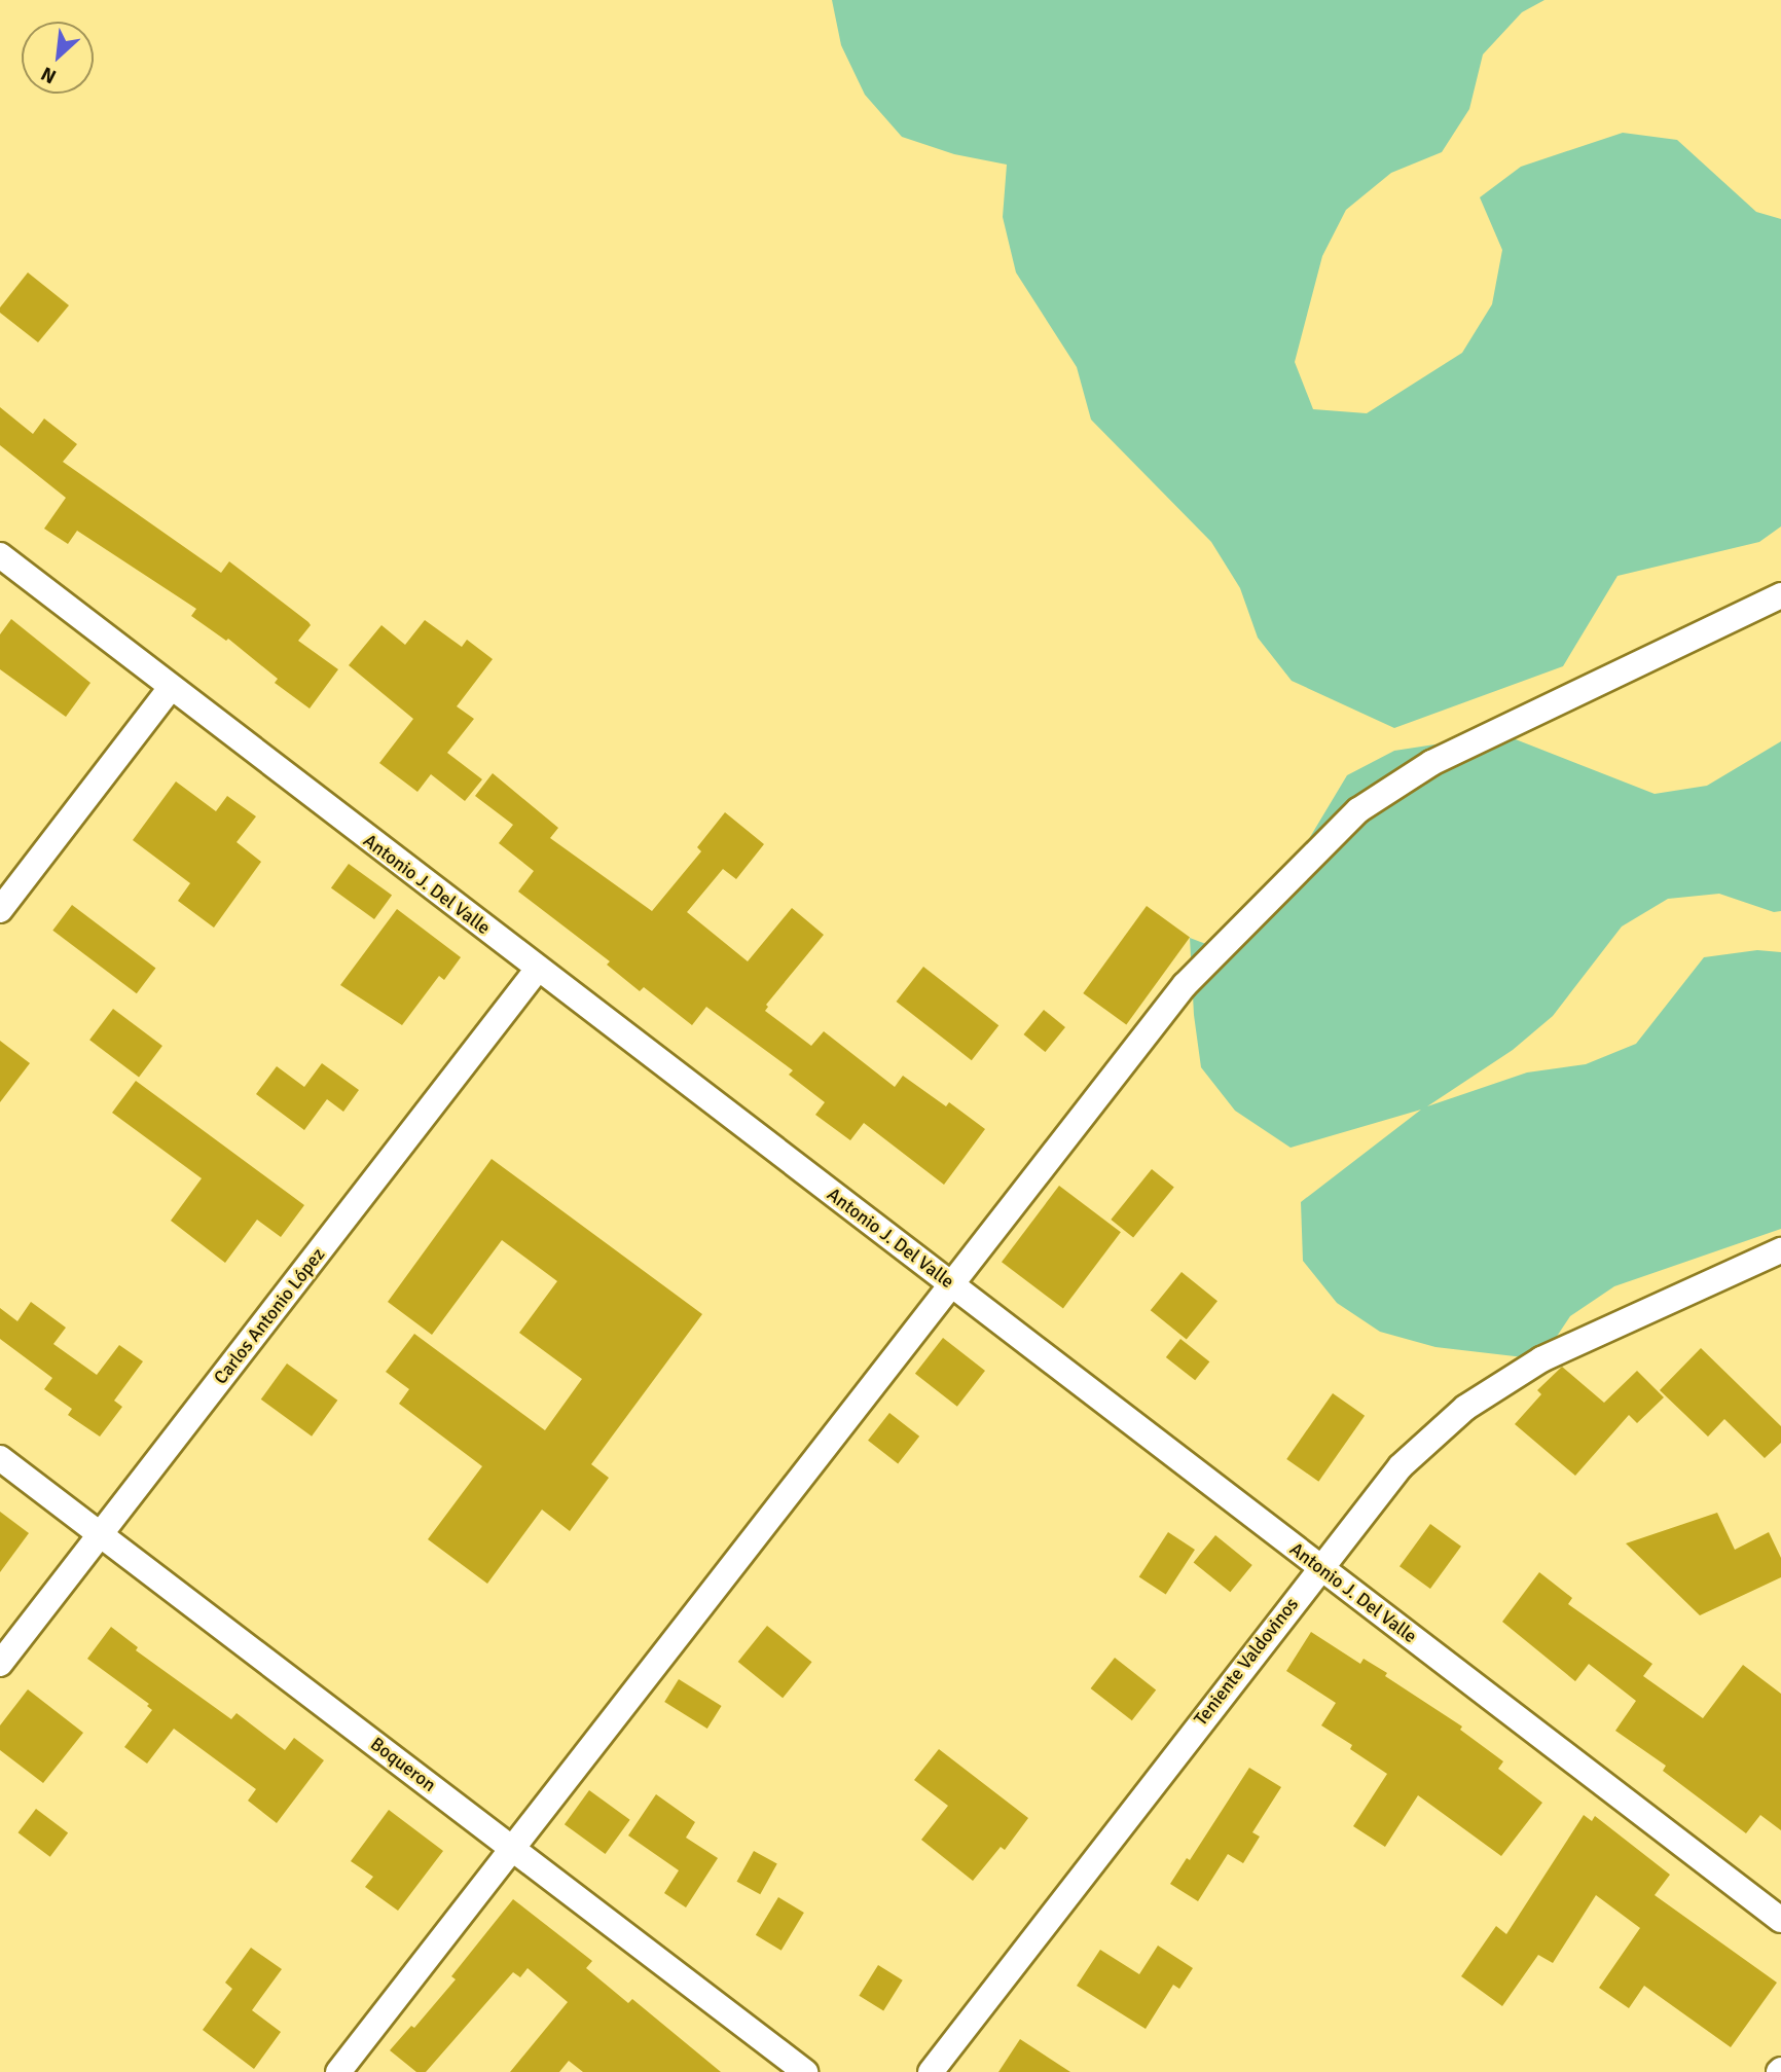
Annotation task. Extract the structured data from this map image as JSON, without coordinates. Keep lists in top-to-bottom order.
{
  "streets": {
    "street": [
      "Antonio J. Del Valle",
      "Carlos Antonio López",
      "Teniente Valdovinos",
      "Boqueron"
    ]
  },
  "crossings": [
    ["Antonio J. Del Valle", "Carlos Antonio López"],
    ["Antonio J. Del Valle", "Teniente Valdovinos"],
    ["Carlos Antonio López", "Boqueron"]
  ],
  "north": "bottom left"
}
